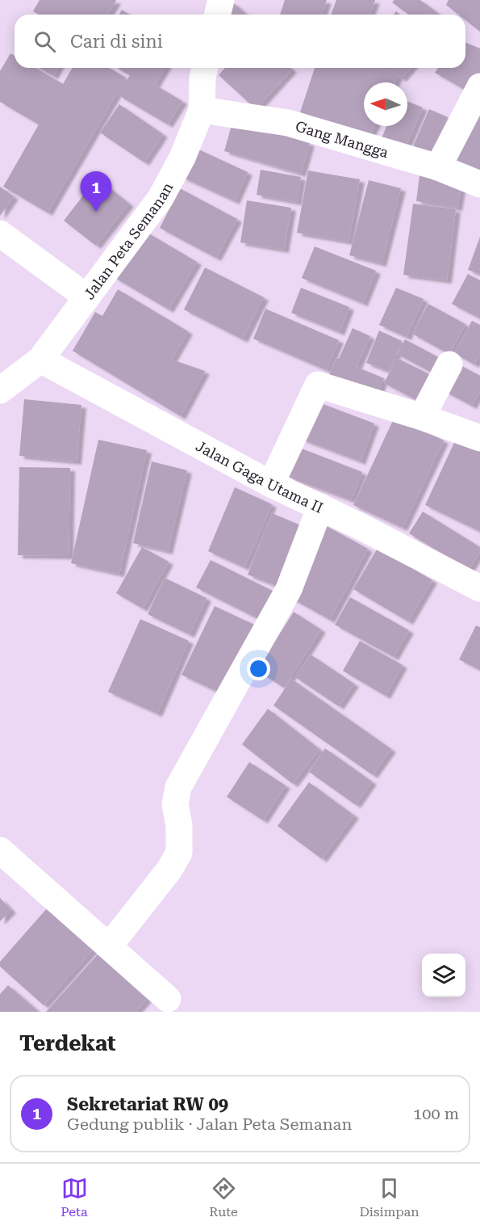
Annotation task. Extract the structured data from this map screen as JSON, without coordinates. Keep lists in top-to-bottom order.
{
  "streets": {
    "street": ["Gang Mangga", "Jalan Peta Semanan", "Jalan Gaga Utama II"]
  },
  "crossings": [
    ["Gang Mangga", "Jalan Peta Semanan"],
    ["Jalan Peta Semanan", "Jalan Gaga Utama II"]
  ],
  "north": "left",
  "page": {
    "search": "Cari di sini",
    "pins": "1",
    "heading": "Terdekat",
    "list": [
      {
        "mark": "1",
        "name": "Sekretariat RW 09",
        "note": "Gedung publik · Jalan Peta Semanan",
        "value": "100 m"
      }
    ],
    "nav": ["Peta", "Rute", "Disimpan"]
  }
}
